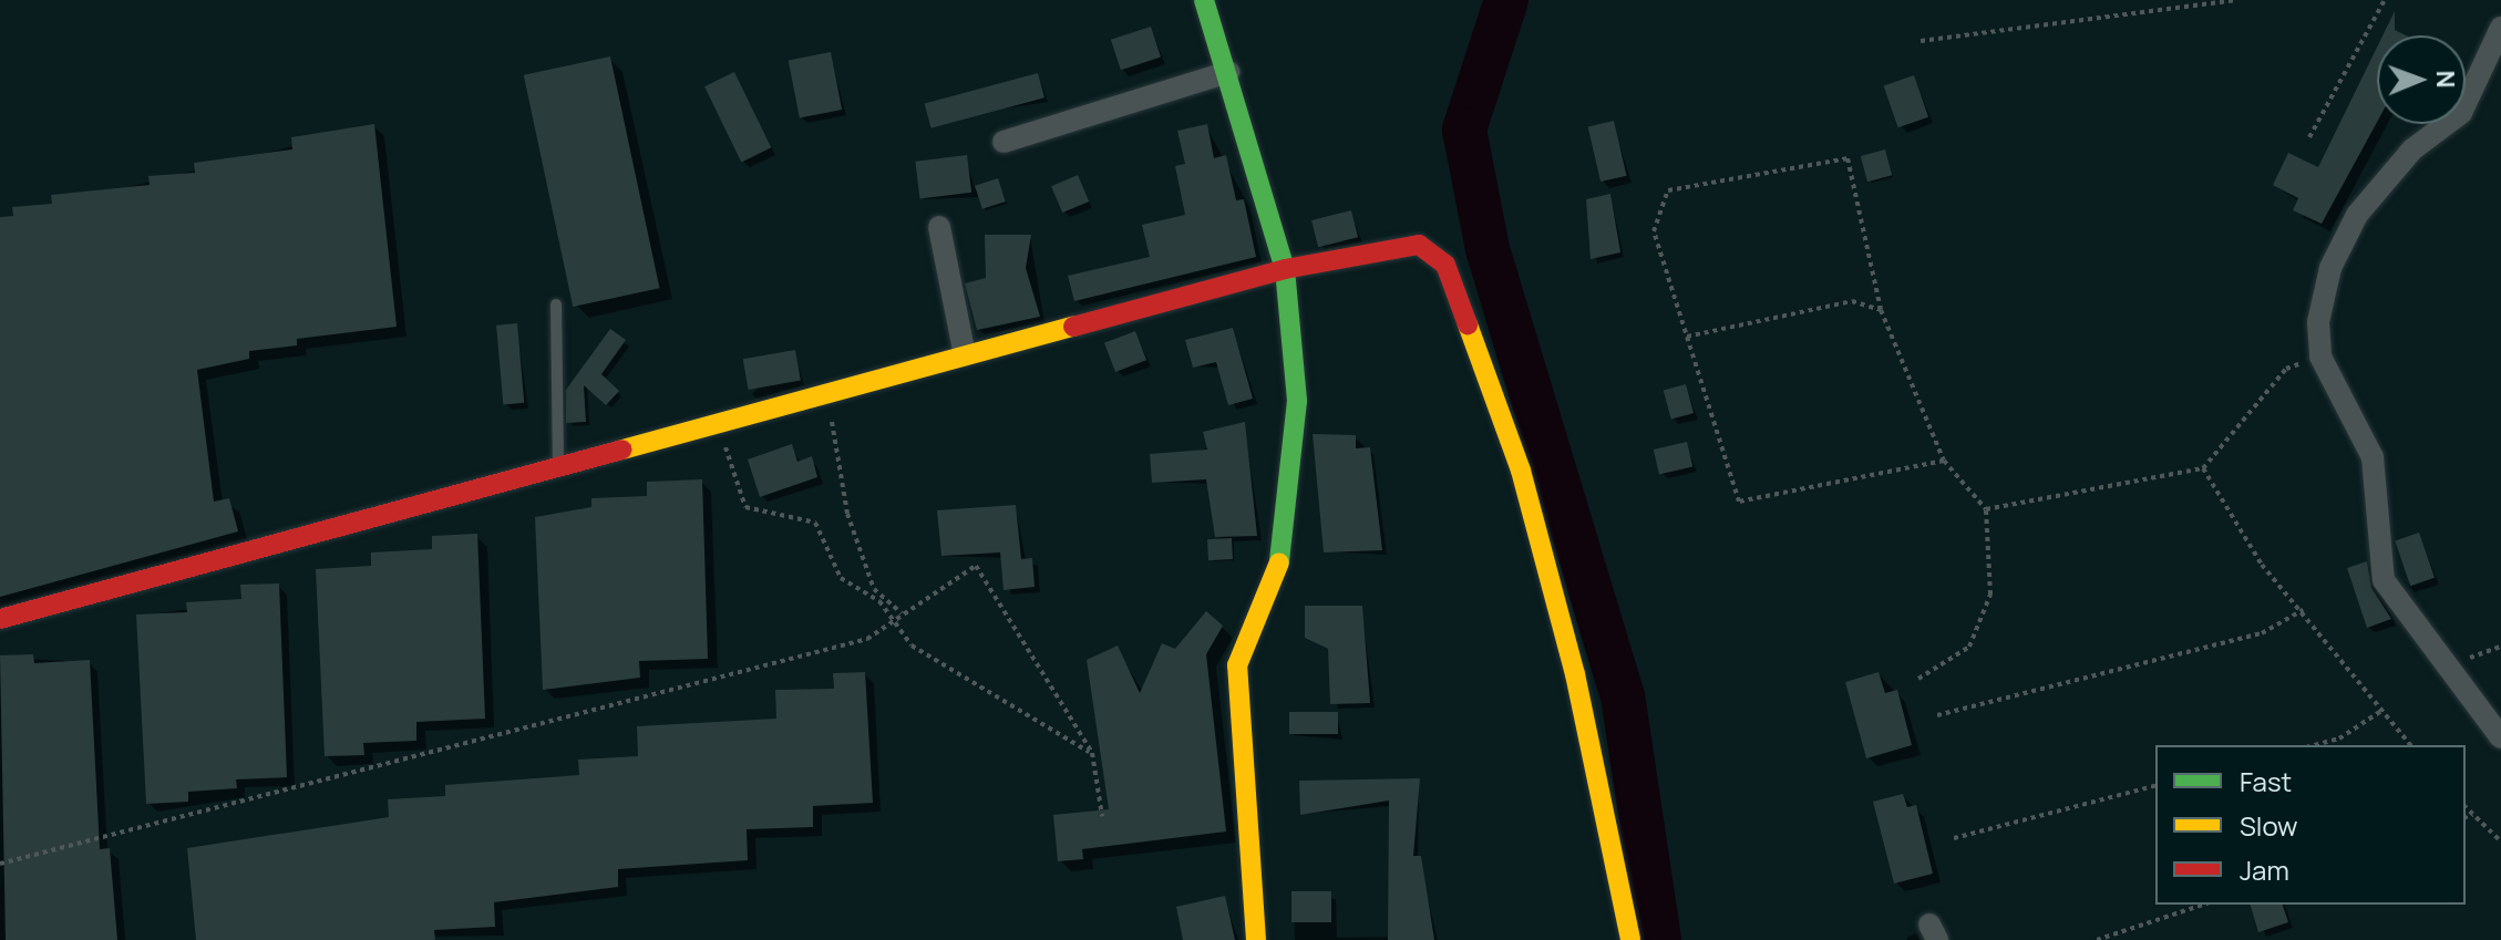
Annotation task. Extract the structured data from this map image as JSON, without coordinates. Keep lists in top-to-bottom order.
{
  "legend": ["Fast", "Slow", "Jam"],
  "north": "right"
}
